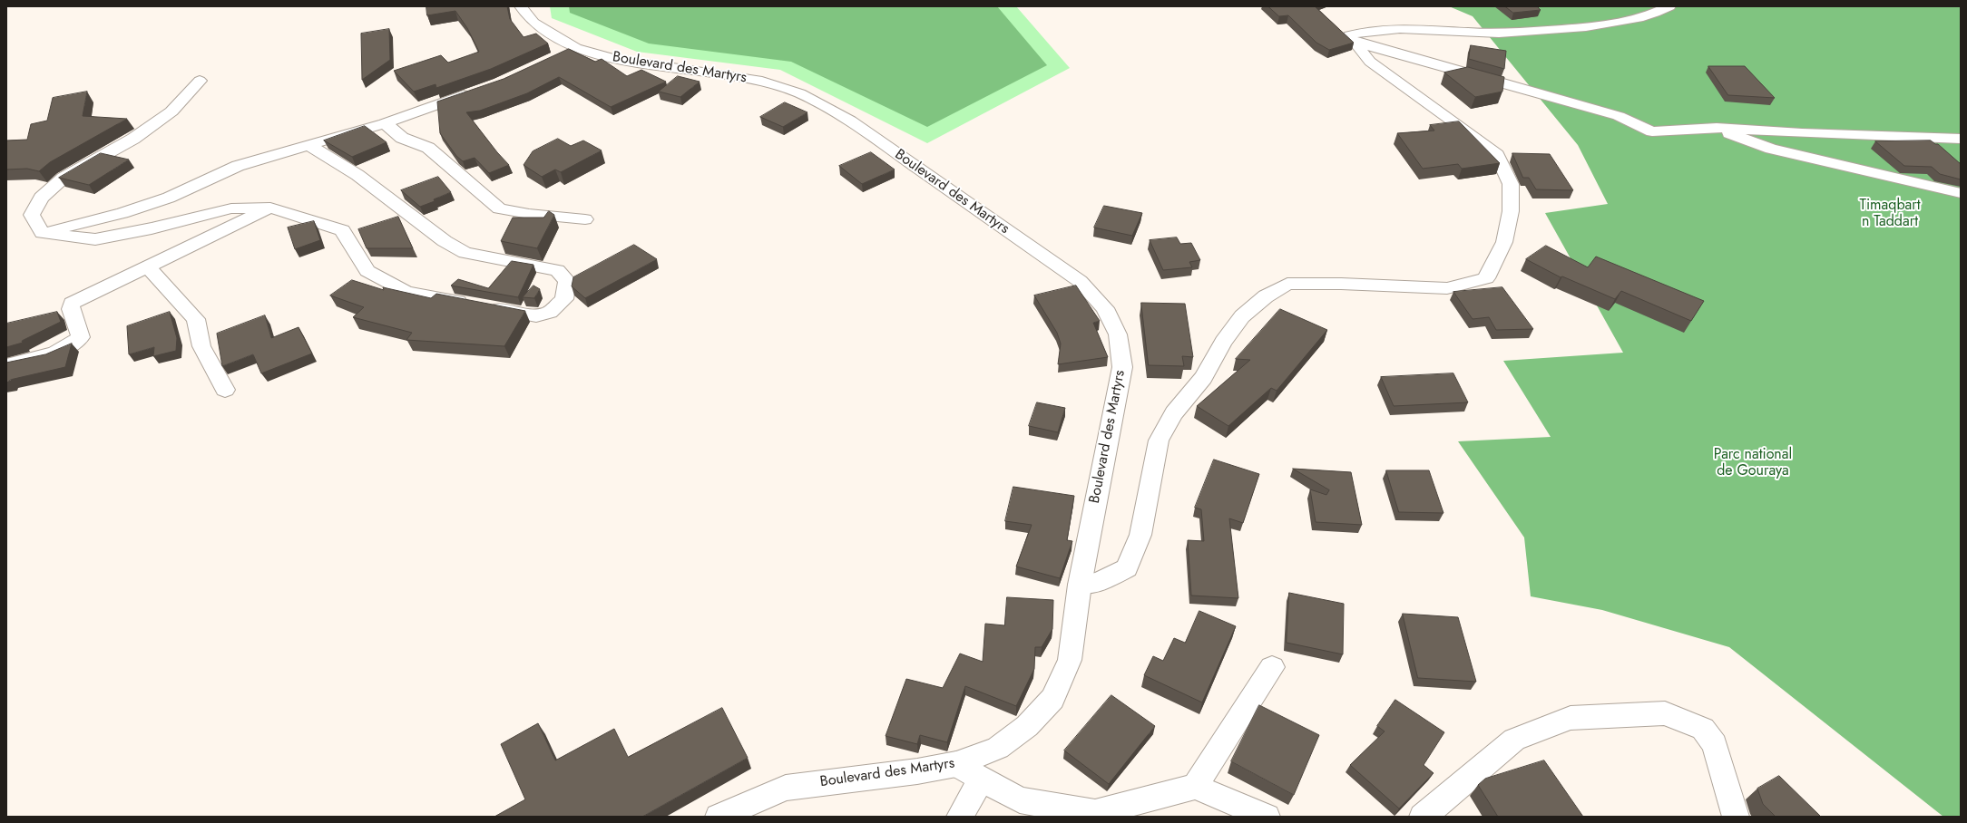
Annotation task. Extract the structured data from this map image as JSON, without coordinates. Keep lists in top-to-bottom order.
{
  "streets": {
    "street": ["Boulevard des Martyrs"]
  },
  "parks": ["Timaqbart n Taddart", "Parc national de Gouraya"]
}
